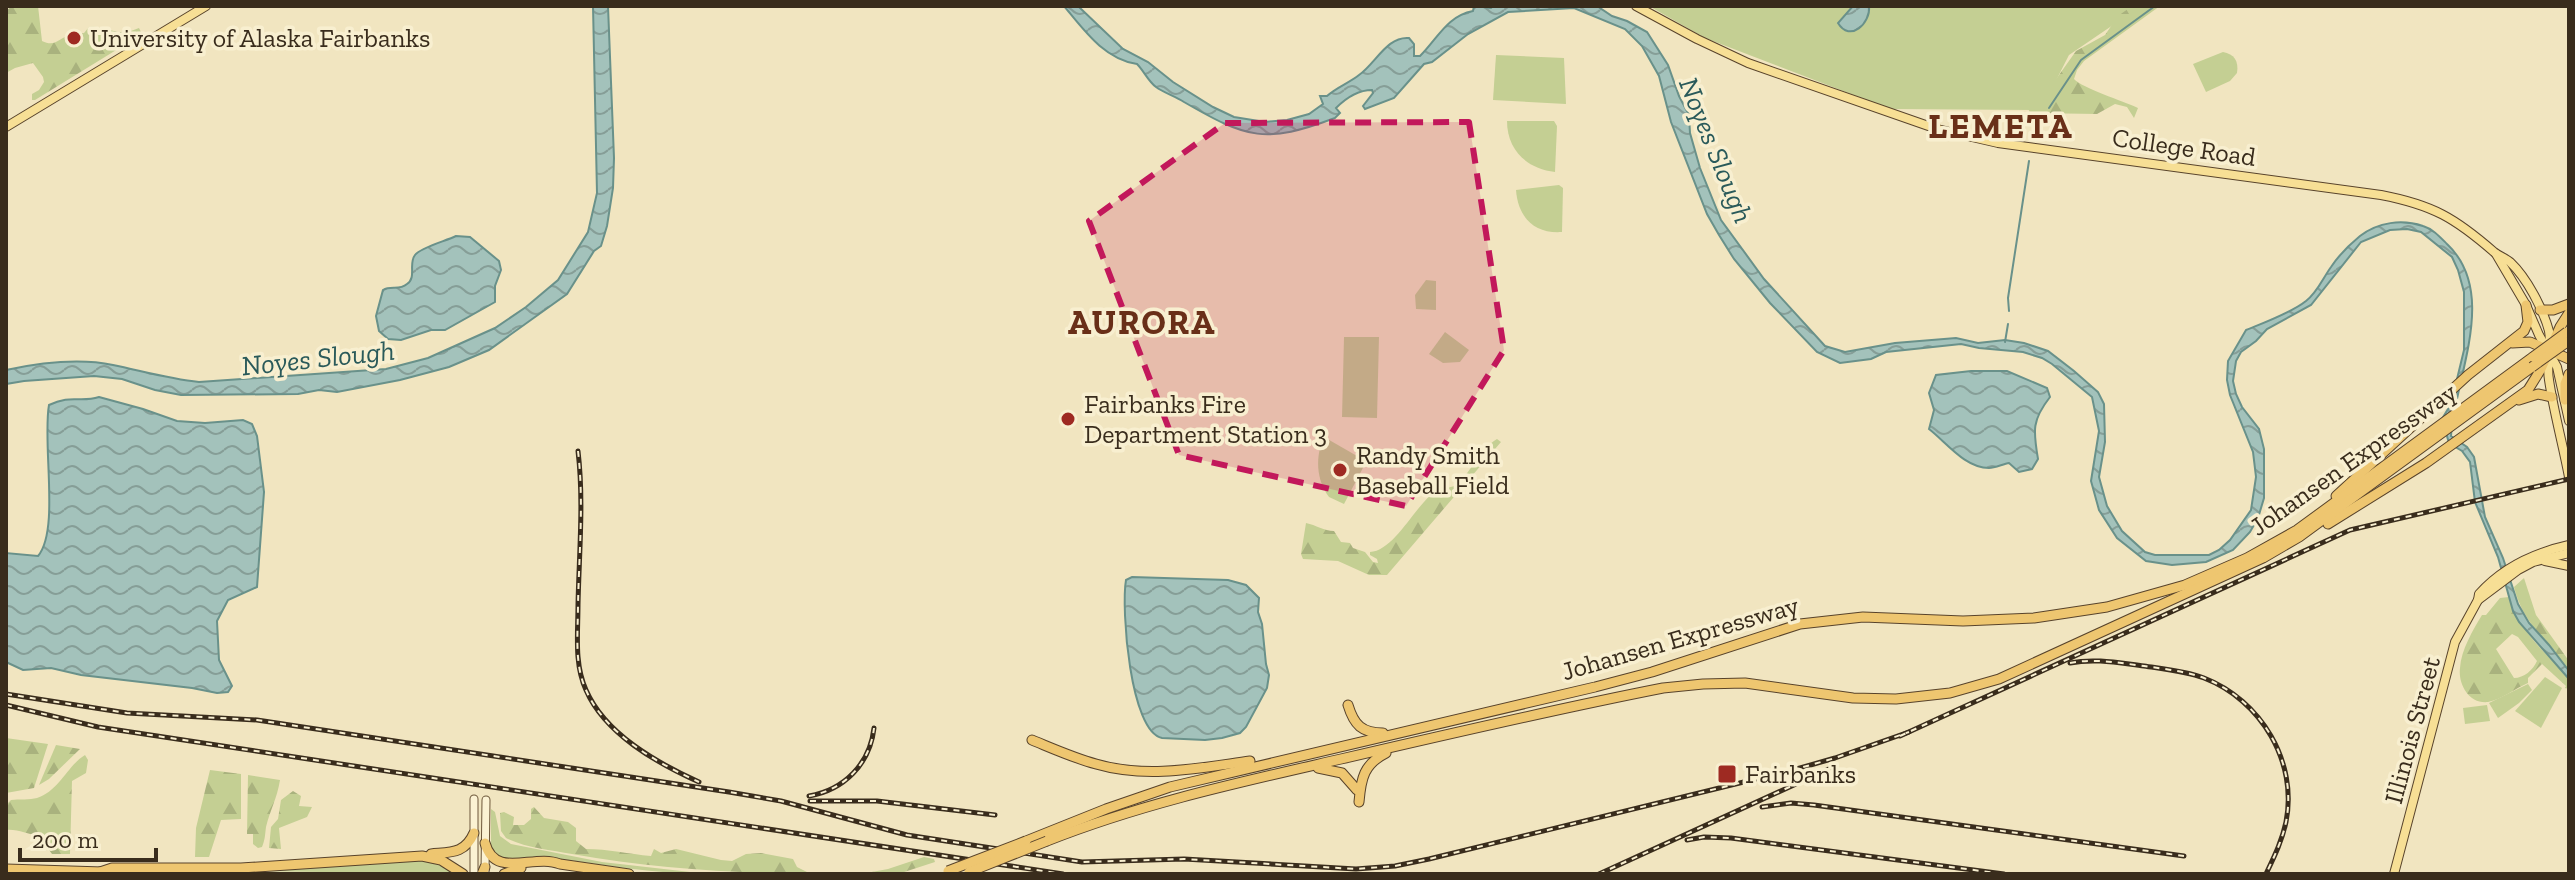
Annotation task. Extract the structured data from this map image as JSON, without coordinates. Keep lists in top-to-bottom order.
{
  "streets": {
    "highway": ["Johansen Expressway"],
    "main road": ["College Road", "Illinois Street"]
  },
  "districts": ["LEMETA", "AURORA"],
  "water": ["Noyes Slough"],
  "places": {
    "other": ["University of Alaska Fairbanks", "Fairbanks Fire Department Station 3", "Randy Smith Baseball Field"],
    "transit": ["Fairbanks"]
  },
  "scale_bar": "200 m"
}
